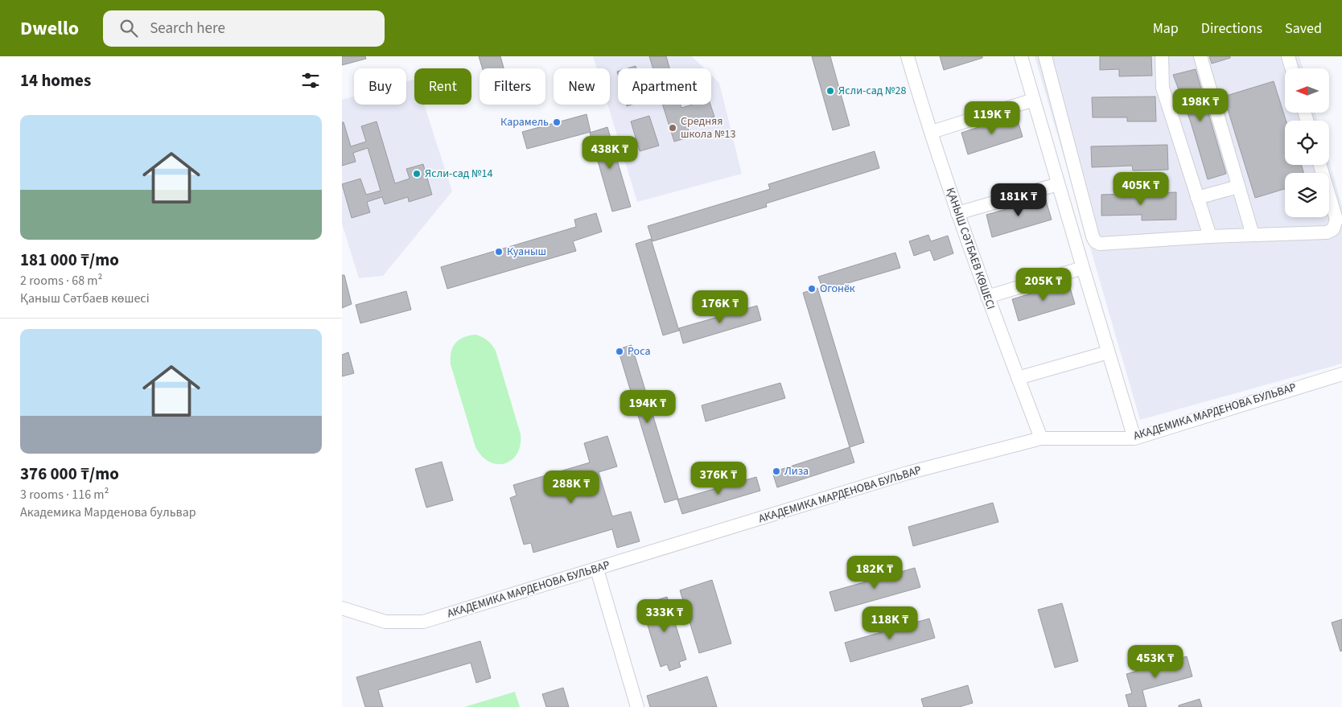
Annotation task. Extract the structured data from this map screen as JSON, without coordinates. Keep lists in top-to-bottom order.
{
  "streets": {
    "street": ["ҚАНЫШ СӘТБАЕВ КӨШЕСІ", "АКАДЕМИКА МАРДЕНОВА БУЛЬВАР"]
  },
  "crossings": [
    ["ҚАНЫШ СӘТБАЕВ КӨШЕСІ", "АКАДЕМИКА МАРДЕНОВА БУЛЬВАР"]
  ],
  "places": [
    "Ясли-сад №28",
    "Карамель",
    "Средняя школа №13",
    "Ясли-сад №14",
    "Куаныш",
    "Огонёк",
    "Роса",
    "Лиза"
  ],
  "north": "left",
  "page": {
    "header": "Dwello",
    "search": "Search here",
    "nav": ["Map", "Directions", "Saved"],
    "heading": "14 homes",
    "chip": [
      "Buy",
      "Rent",
      "Filters",
      "New",
      "Apartment"
    ],
    "price": [
      "198K ₸",
      "119K ₸",
      "438K ₸",
      "405K ₸",
      "181K ₸",
      "205K ₸",
      "176K ₸",
      "194K ₸",
      "376K ₸",
      "288K ₸",
      "182K ₸",
      "333K ₸",
      "118K ₸",
      "453K ₸"
    ],
    "list": [
      {
        "name": "181 000 ₸/mo",
        "note": "2 rooms · 68 m² · Қаныш Сәтбаев көшесі"
      },
      {
        "name": "376 000 ₸/mo",
        "note": "3 rooms · 116 m² · Академика Марденова бульвар"
      }
    ]
  }
}
